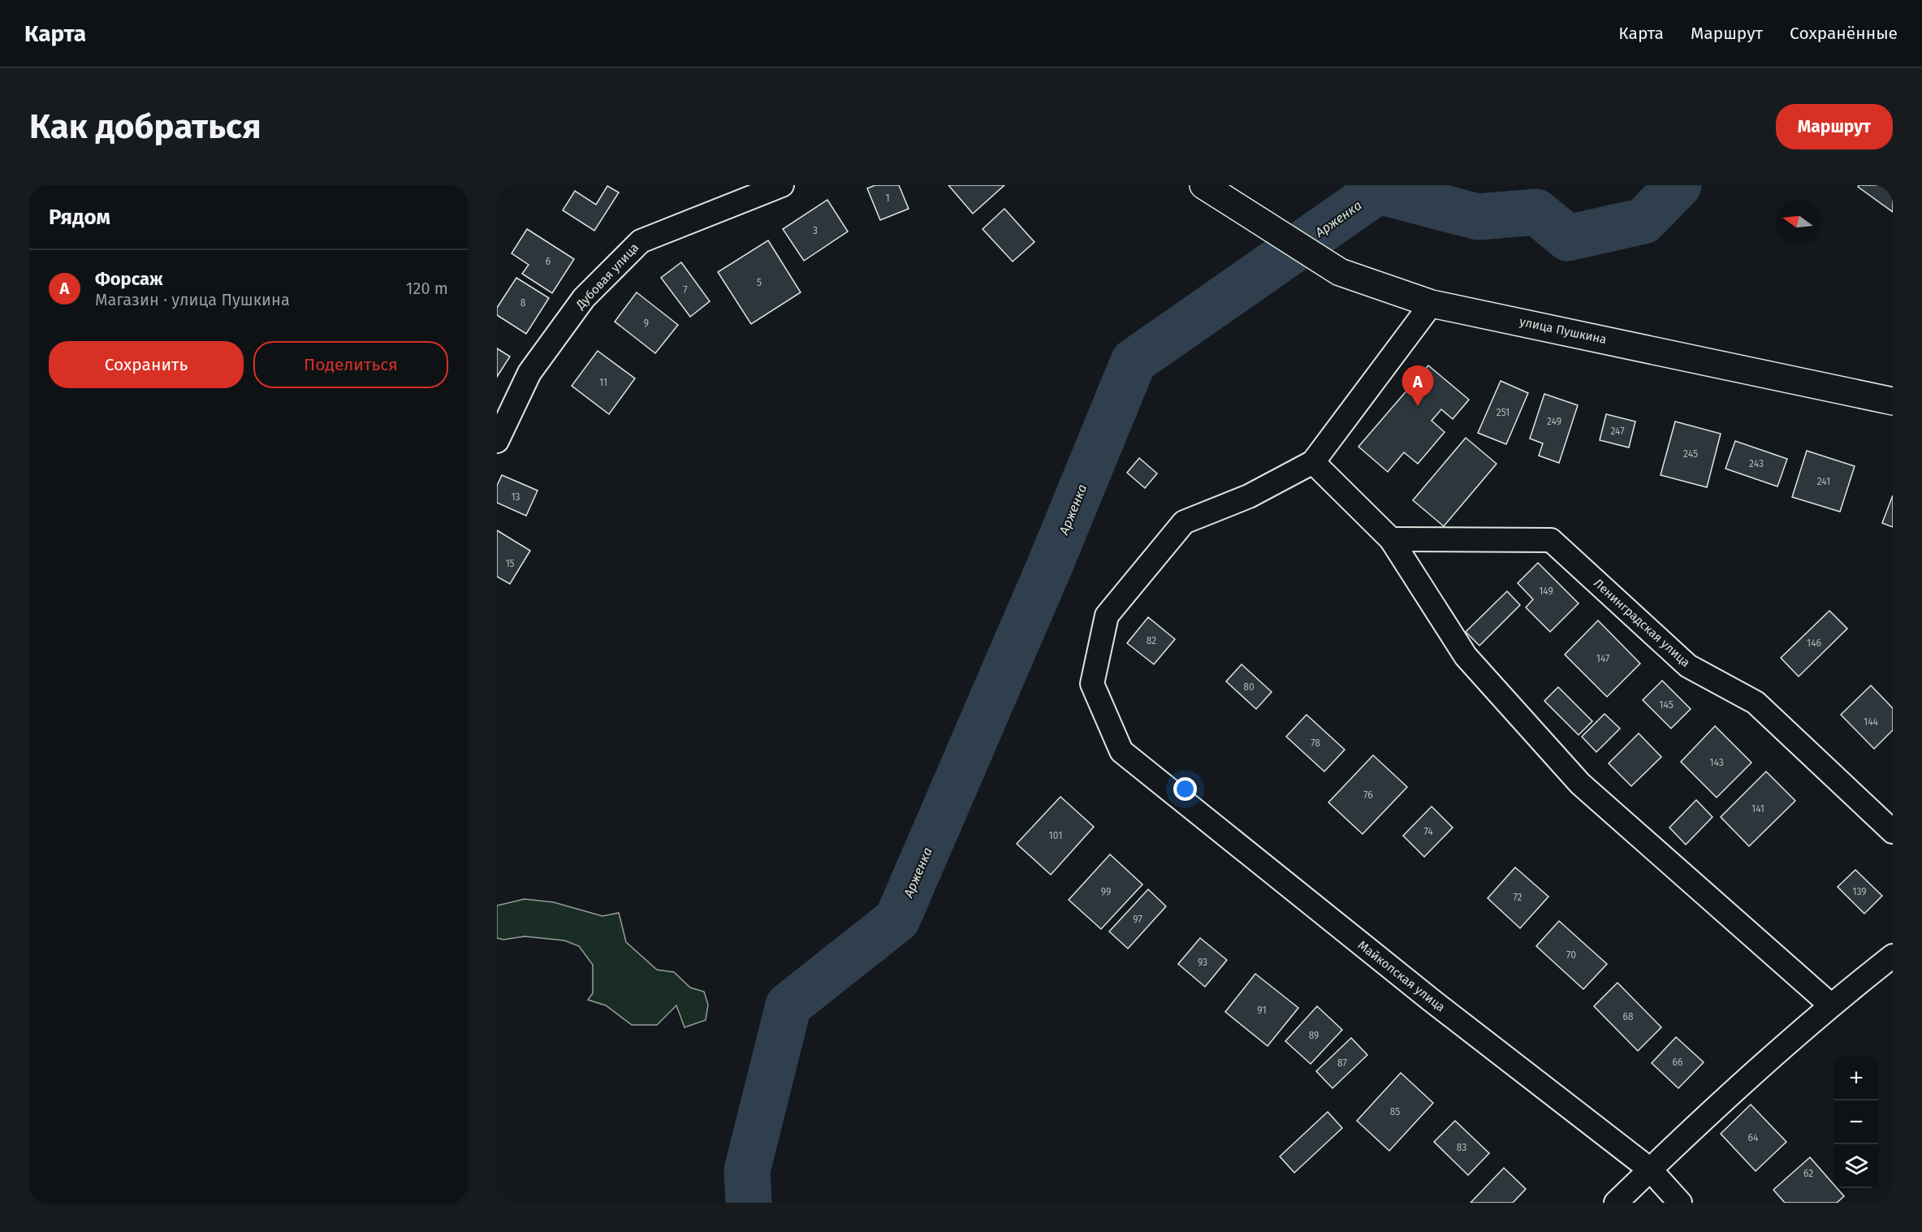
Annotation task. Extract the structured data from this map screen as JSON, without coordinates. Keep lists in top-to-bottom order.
{
  "streets": {
    "main road": ["улица Пушкина"],
    "street": ["Дубовая улица", "Ленинградская улица", "Майкопская улица"]
  },
  "water": ["Арженка"],
  "house_numbers": [
    "1",
    "3",
    "6",
    "5",
    "7",
    "8",
    "9",
    "11",
    "251",
    "249",
    "247",
    "245",
    "243",
    "241",
    "13",
    "15",
    "149",
    "82",
    "146",
    "147",
    "80",
    "145",
    "144",
    "78",
    "143",
    "76",
    "141",
    "74",
    "101",
    "99",
    "139",
    "72",
    "97",
    "70",
    "93",
    "91",
    "68",
    "89",
    "66",
    "87",
    "85",
    "64",
    "83",
    "62"
  ],
  "north": "left",
  "page": {
    "header": "Карта",
    "nav": ["Карта", "Маршрут", "Сохранённые"],
    "buttons": [
      "Маршрут",
      ["Сохранить", "Поделиться"]
    ],
    "title": "Как добраться",
    "heading": "Рядом",
    "list": [
      {
        "mark": "A",
        "name": "Форсаж",
        "note": "Магазин · улица Пушкина",
        "value": "120 m"
      }
    ],
    "pins": "A",
    "map_buttons": ["+", "−"]
  }
}
